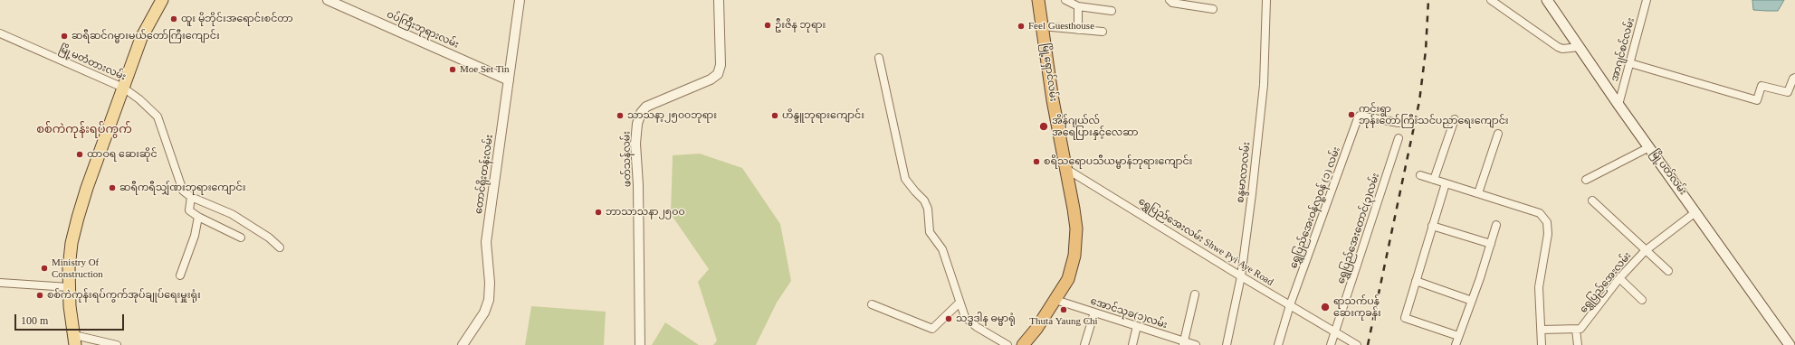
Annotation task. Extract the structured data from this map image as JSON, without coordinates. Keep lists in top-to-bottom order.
{
  "streets": {
    "highway": ["မြို့ရှောင်လမ်း"],
    "main road": ["မြို့ပတ်လမ်း"],
    "street": [
      "ဝပ်ကြီးဘုရားလမ်း",
      "အာဂျင်စင်လမ်း",
      "မြို့မတံတားလမ်း",
      "ဖတ်သန်လမ်း",
      "စန္ဒမာလာလမ်း",
      "တောင်ရိုးတန်းလမ်း",
      "ရွှေပြည်အေးဝန်လူ့ဝန် (၁) လမ်း",
      "ရွှေပြည်အေးတောင်(၃)လမ်း",
      "ရွှေပြည်အေးလမ်း Shwe Pyi Aye Road",
      "ရွှေပြည်အေးလမ်း",
      "အောင်သုခ(၁)လမ်း"
    ]
  },
  "crossings": [
    ["ဝပ်ကြီးဘုရားလမ်း", "တောင်ရိုးတန်းလမ်း"],
    ["အာဂျင်စင်လမ်း", "မြို့ပတ်လမ်း"],
    ["မြို့ရှောင်လမ်း", "ရွှေပြည်အေးလမ်း Shwe Pyi Aye Road"],
    ["မြို့ရှောင်လမ်း", "အောင်သုခ(၁)လမ်း"],
    ["စန္ဒမာလာလမ်း", "ရွှေပြည်အေးလမ်း Shwe Pyi Aye Road"],
    ["မြို့ပတ်လမ်း", "ရွှေပြည်အေးလမ်း"],
    ["ရွှေပြည်အေးဝန်လူ့ဝန် (၁) လမ်း", "ရွှေပြည်အေးလမ်း Shwe Pyi Aye Road"],
    ["ရွှေပြည်အေးတောင်(၃)လမ်း", "ရွှေပြည်အေးလမ်း Shwe Pyi Aye Road"]
  ],
  "districts": ["စစ်ကဲကုန်းရပ်ကွက်"],
  "places": [
    "ထူး မိုဘိုင်းအရောင်းစင်တာ",
    "ဦးဇိန ဘုရား",
    "Feel Guesthouse",
    "ဆရီဆင်ဂမ္မားမယ်တော်ကြီးကျောင်း",
    "Moe Set Tin",
    "ကင်းရွာ ဘုန်းတော်ကြီးသင်ပညာရေးကျောင်း",
    "သာသနာ့၂၅၀၀ဘုရား",
    "ဟိန္ဒူဘုရားကျောင်း",
    "အိန်ဂျယ်လ် အရေပြားနှင့်လေဆာ",
    "ထာဝရ ဆေးဆိုင်",
    "စရိသရောပသီယမ္မာန်ဘုရားကျောင်း",
    "ဆရီကရီသျှ်ဏးဘုရားကျောင်း",
    "ဘာသာသနာ၂၅၀၀",
    "Ministry Of Construction",
    "စစ်ကဲကုန်းရပ်ကွက်အုပ်ချုပ်ရေးမှူးရုံး",
    "ရာသက်ပန် ဆေးကုခန်း",
    "Thuta Yaung Chi",
    "သဒ္ဓဒါန ဓမ္မာရုံ"
  ],
  "scale_bar": "100 m"
}
